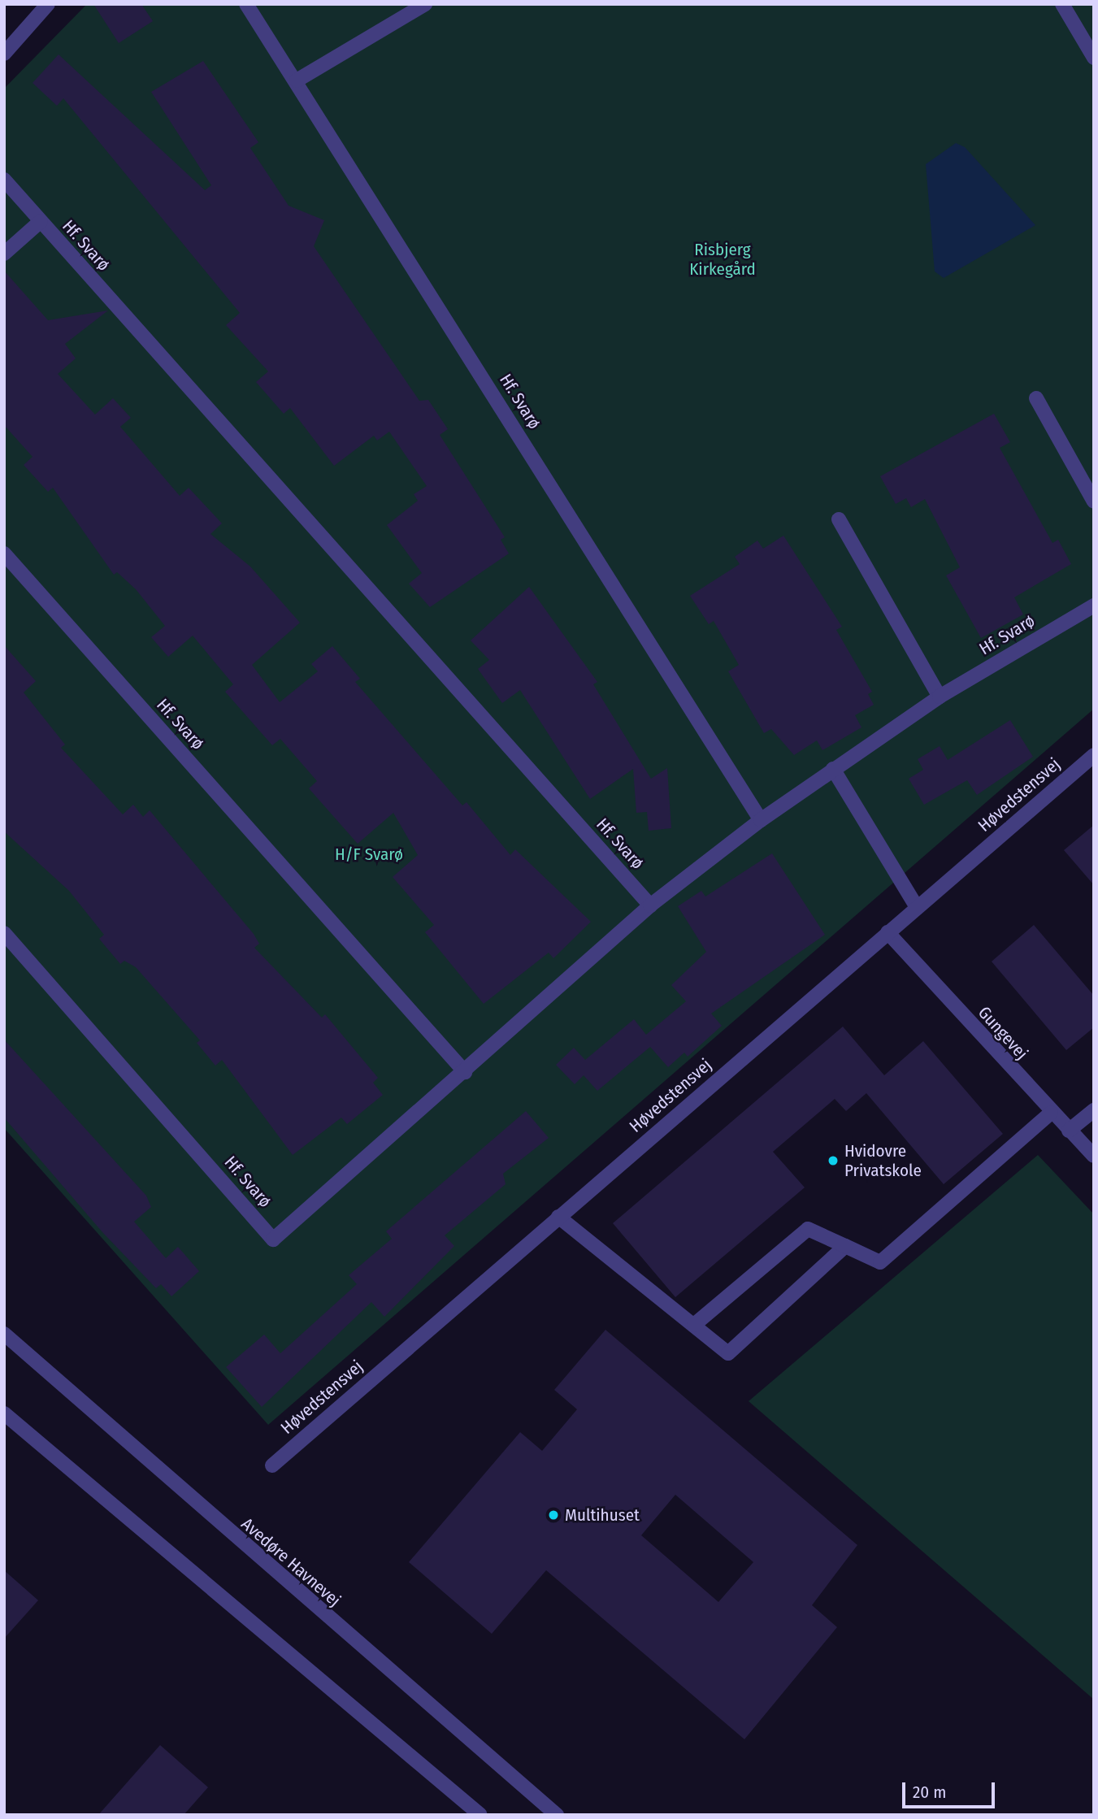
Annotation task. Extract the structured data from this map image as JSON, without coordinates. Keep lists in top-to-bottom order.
{
  "streets": {
    "street": [
      "Hf. Svarø",
      "Høvedstensvej",
      "Gungevej",
      "Avedøre Havnevej"
    ]
  },
  "crossings": [
    ["Høvedstensvej", "Gungevej"]
  ],
  "parks": ["Risbjerg Kirkegård", "H/F Svarø"],
  "places": ["Hvidovre Privatskole", "Multihuset"],
  "scale_bar": "20 m"
}
